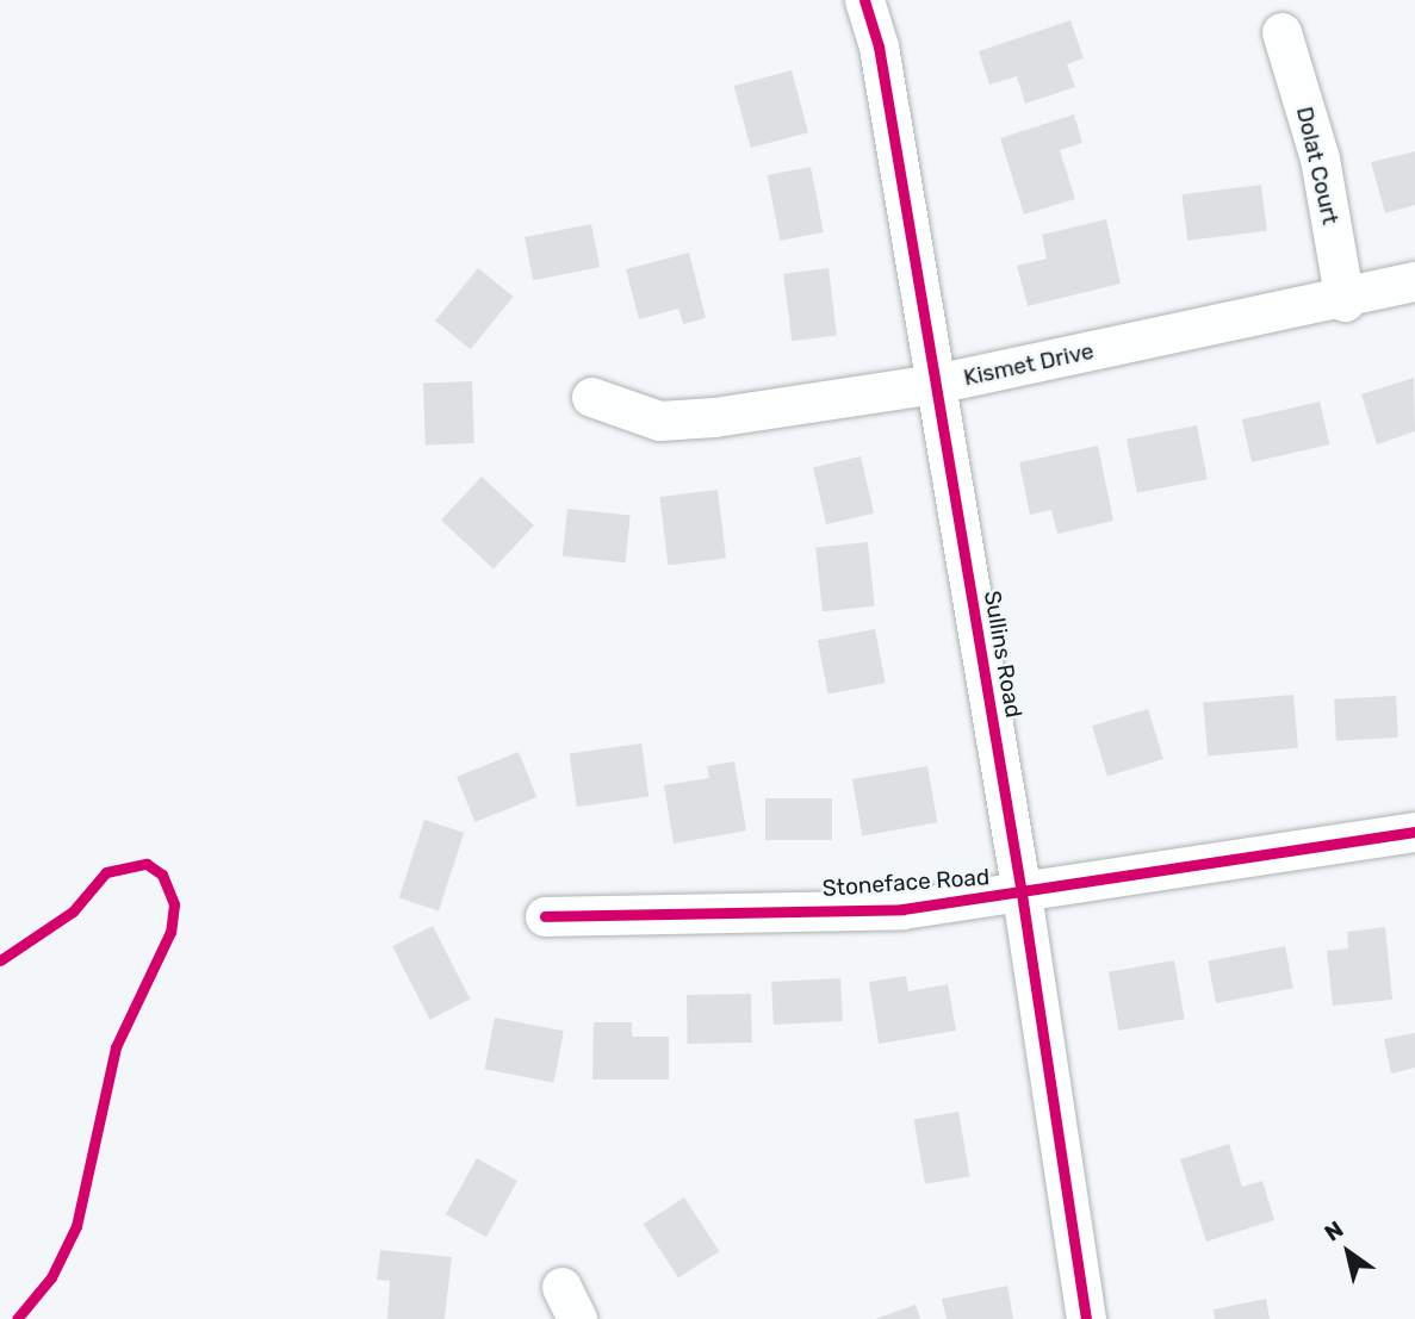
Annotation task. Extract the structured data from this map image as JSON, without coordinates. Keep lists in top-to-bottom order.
{
  "streets": {
    "street": [
      "Dolat Court",
      "Kismet Drive",
      "Sullins Road",
      "Stoneface Road"
    ]
  },
  "crossings": [
    ["Dolat Court", "Kismet Drive"],
    ["Kismet Drive", "Sullins Road"],
    ["Sullins Road", "Stoneface Road"]
  ],
  "north": "top left"
}
